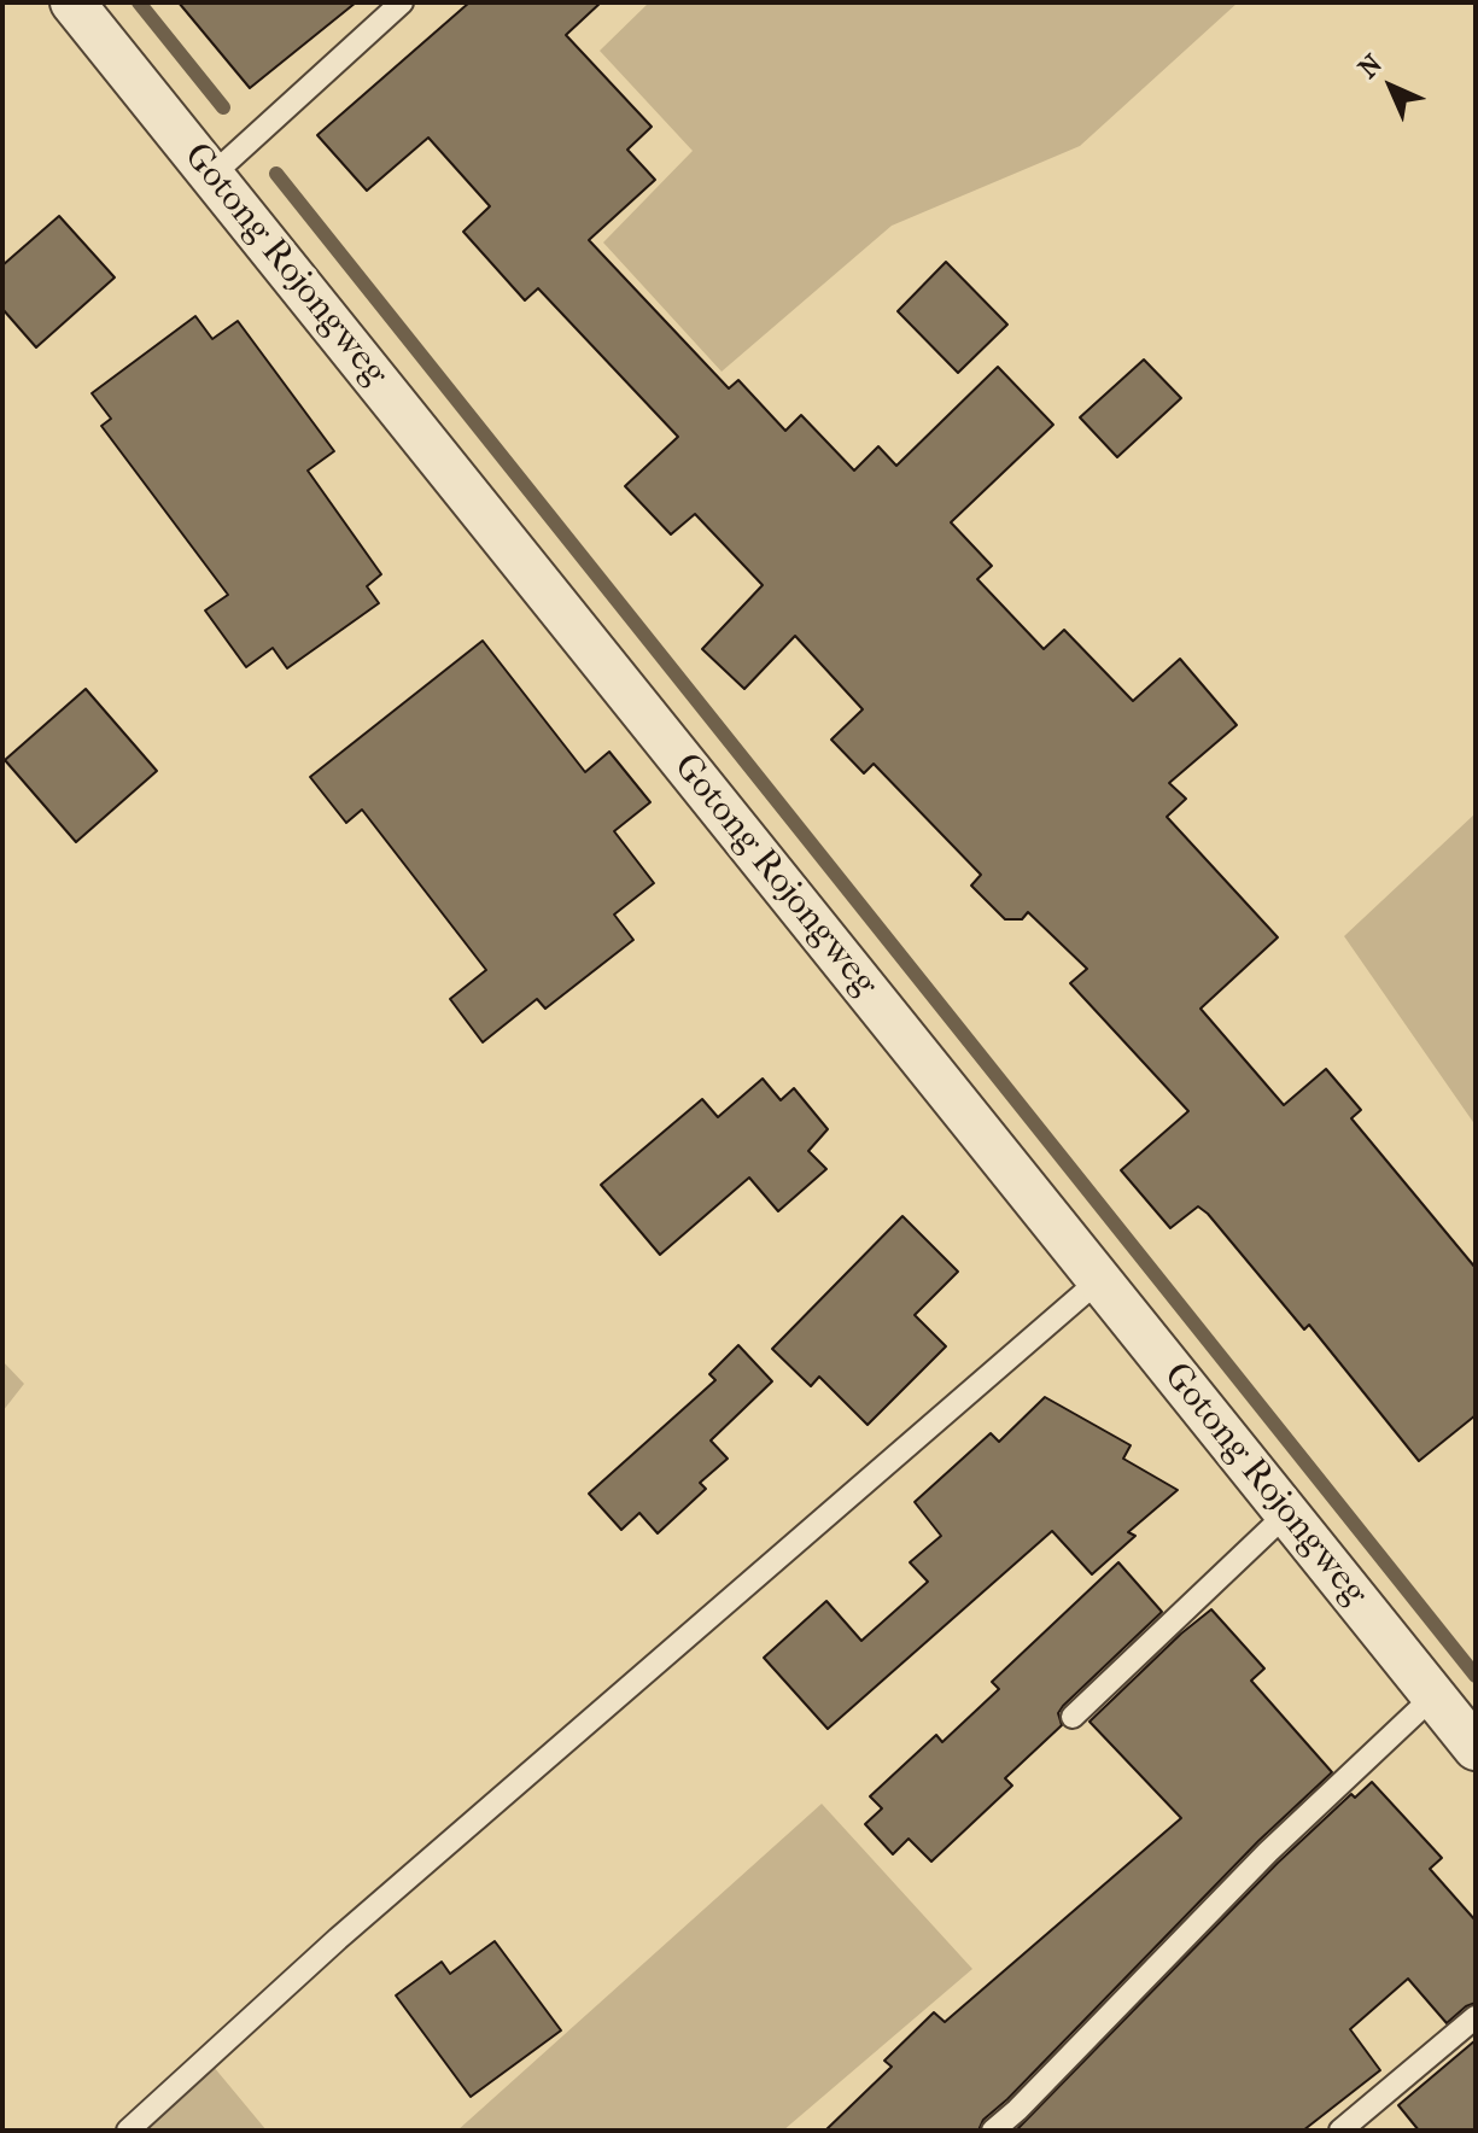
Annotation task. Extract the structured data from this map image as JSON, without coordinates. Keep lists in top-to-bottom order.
{
  "streets": {
    "street": ["Gotong Rojongweg"]
  },
  "north": "top left"
}
